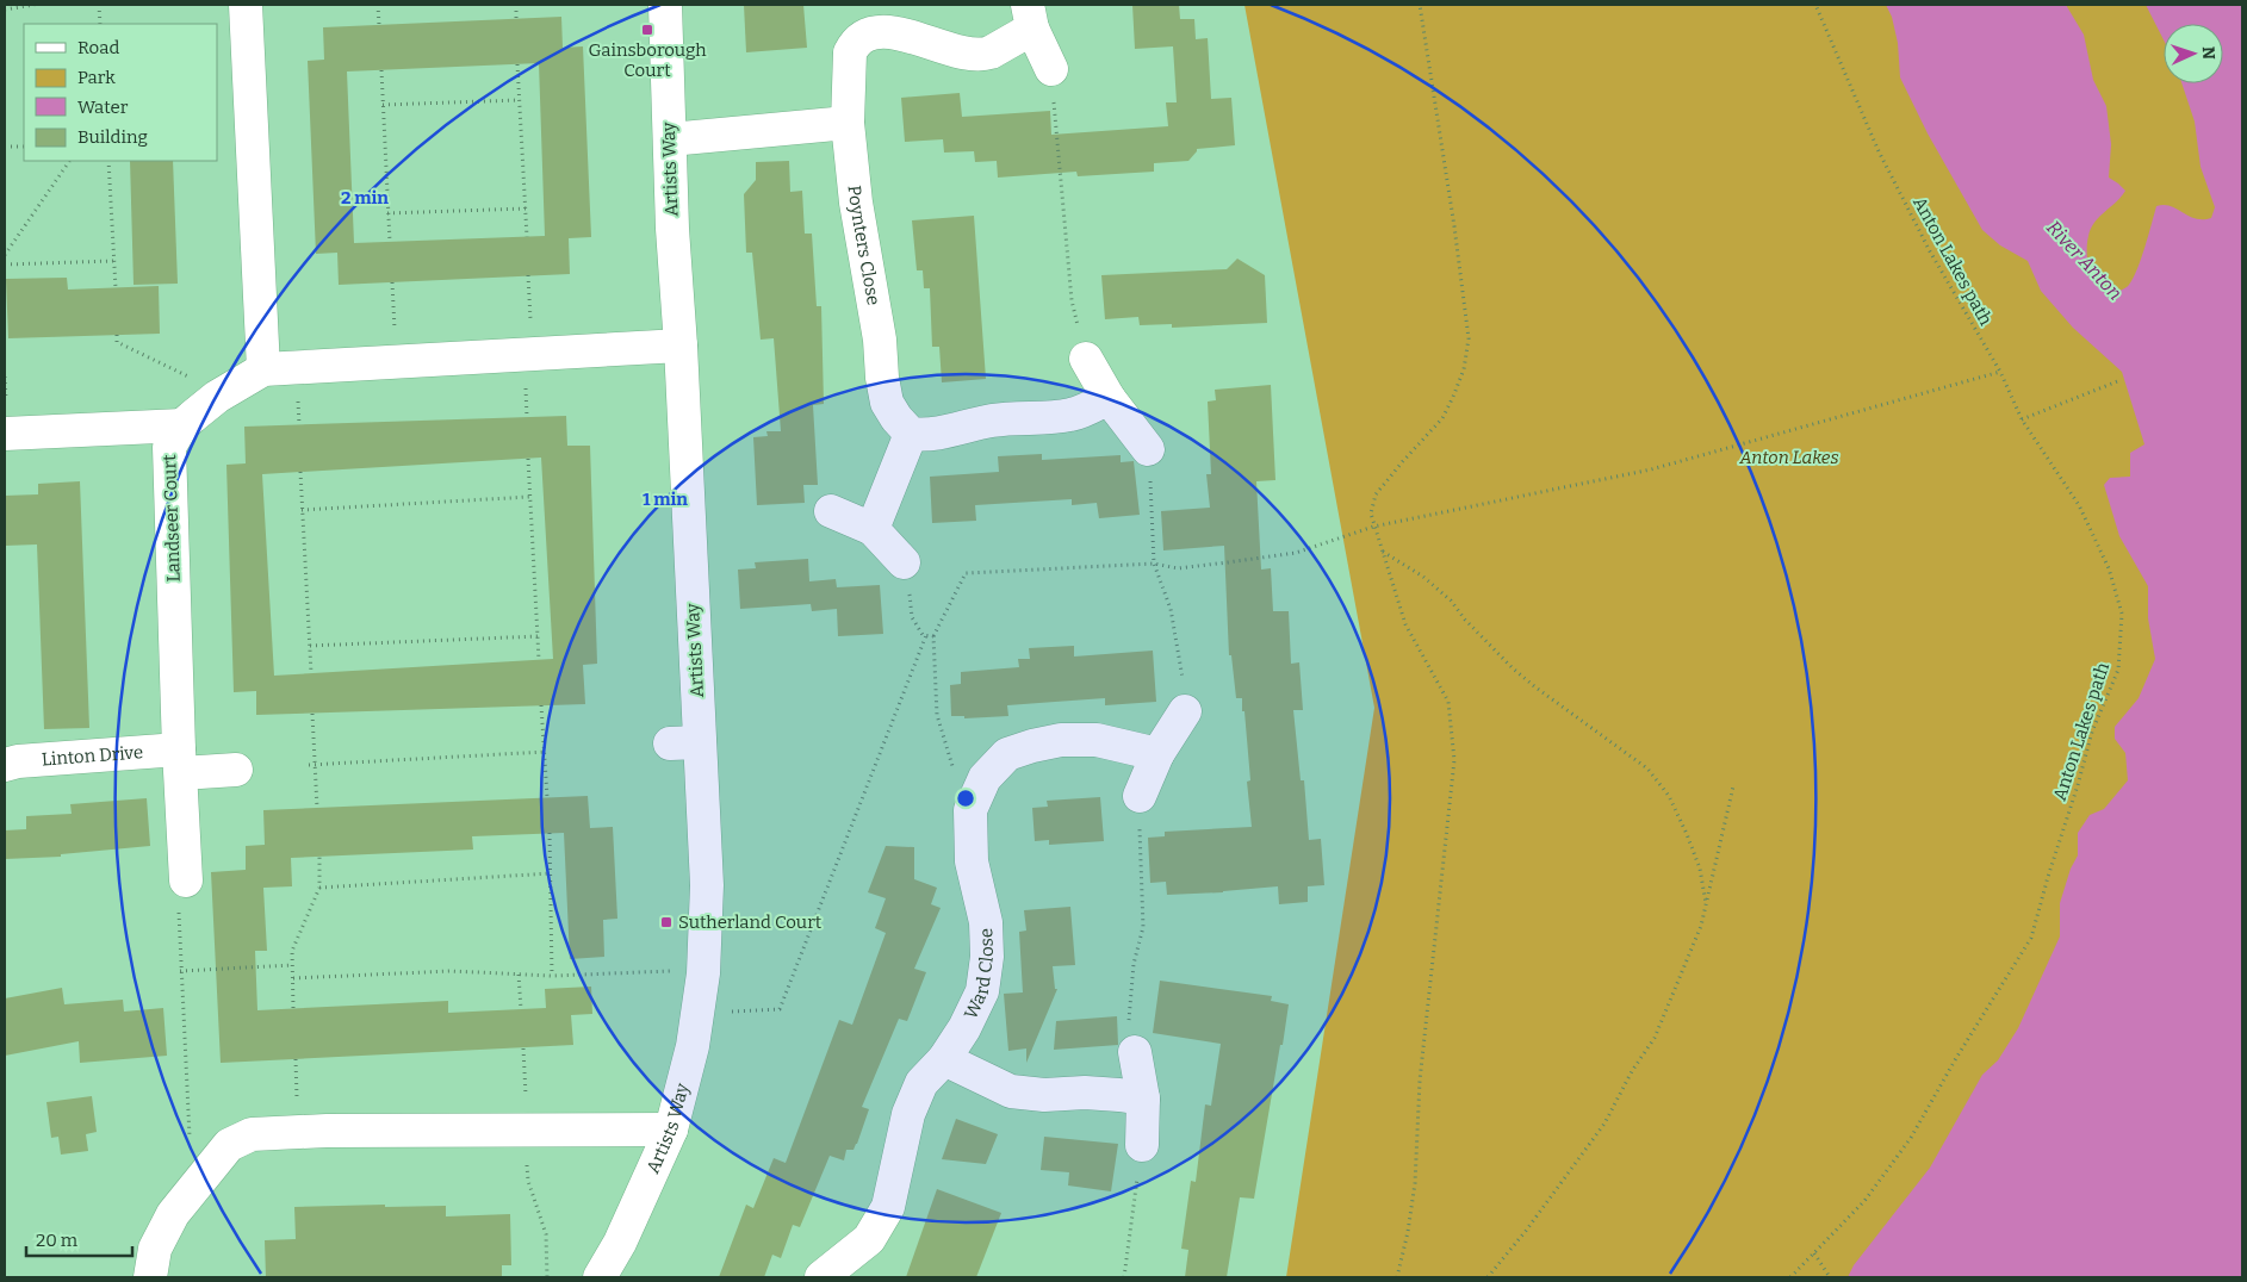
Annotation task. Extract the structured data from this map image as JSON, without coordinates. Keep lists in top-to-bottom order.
{
  "streets": {
    "street": [
      "Artists Way",
      "Poynters Close",
      "Landseer Court",
      "Linton Drive",
      "Ward Close"
    ],
    "path": ["Anton Lakes path"]
  },
  "crossings": [
    ["Artists Way", "Landseer Court"],
    ["Landseer Court", "Linton Drive"]
  ],
  "water": ["River Anton"],
  "parks": ["Anton Lakes"],
  "places": {
    "transit": ["Gainsborough Court", "Sutherland Court"]
  },
  "legend": [
    "Road",
    "Park",
    "Water",
    "Building"
  ],
  "scale_bar": "20 m",
  "north": "right",
  "rings": ["2 min", "1 min"]
}
